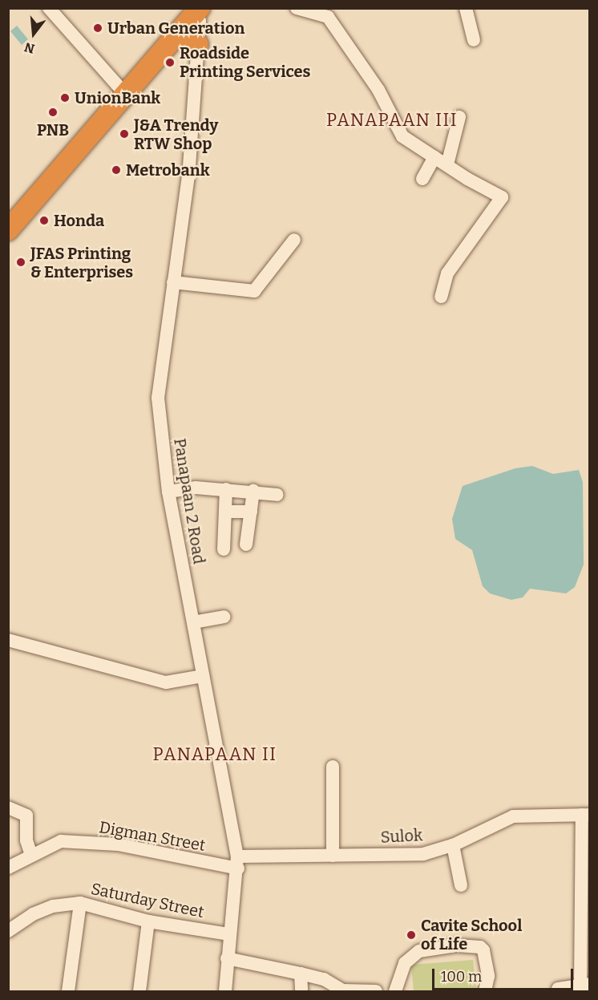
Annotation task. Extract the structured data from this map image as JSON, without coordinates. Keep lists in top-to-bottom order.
{
  "streets": {
    "street": [
      "Panapaan 2 Road",
      "Digman Street",
      "Sulok",
      "Saturday Street"
    ]
  },
  "crossings": [
    ["Panapaan 2 Road", "Digman Street"],
    ["Panapaan 2 Road", "Sulok"],
    ["Panapaan 2 Road", "Saturday Street"],
    ["Digman Street", "Sulok"]
  ],
  "districts": ["PANAPAAN III", "PANAPAAN II"],
  "places": [
    "Urban Generation",
    "Roadside Printing Services",
    "UnionBank",
    "PNB",
    "J&A Trendy RTW Shop",
    "Metrobank",
    "Honda",
    "JFAS Printing & Enterprises",
    "Cavite School of Life"
  ],
  "scale_bar": "100 m",
  "north": "bottom"
}
